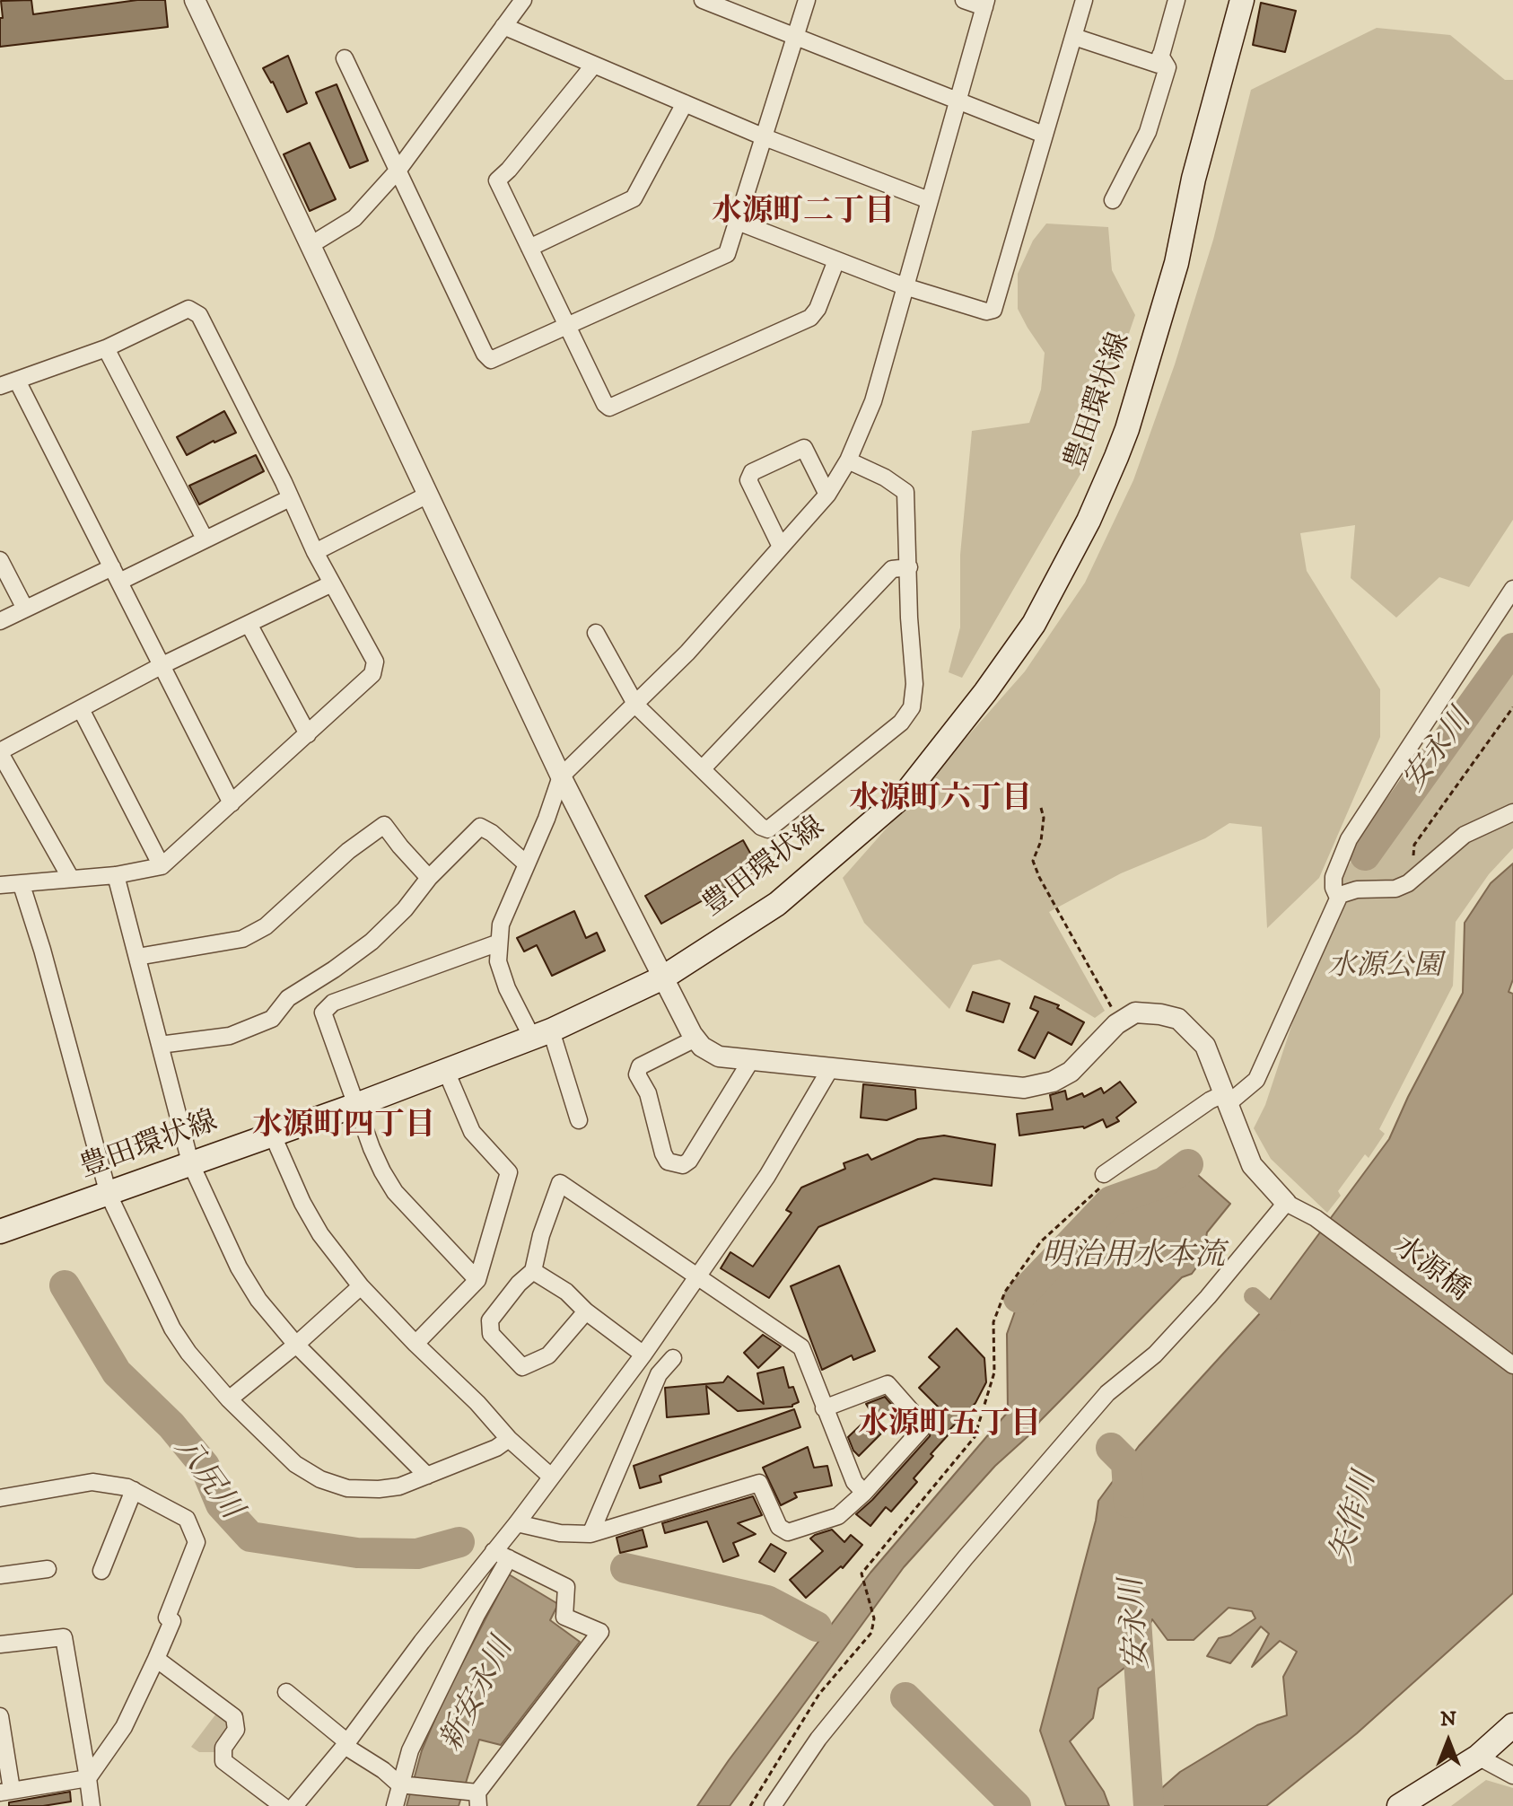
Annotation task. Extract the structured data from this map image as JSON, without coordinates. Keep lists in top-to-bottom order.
{
  "streets": {
    "main road": ["豊田環状線"],
    "street": ["水源橋"]
  },
  "districts": [
    "水源町二丁目",
    "水源町六丁目",
    "水源町四丁目",
    "水源町五丁目"
  ],
  "water": [
    "安永川",
    "明治用水本流",
    "八尻川",
    "矢作川",
    "新安永川"
  ],
  "parks": ["水源公園"],
  "north": "top"
}
